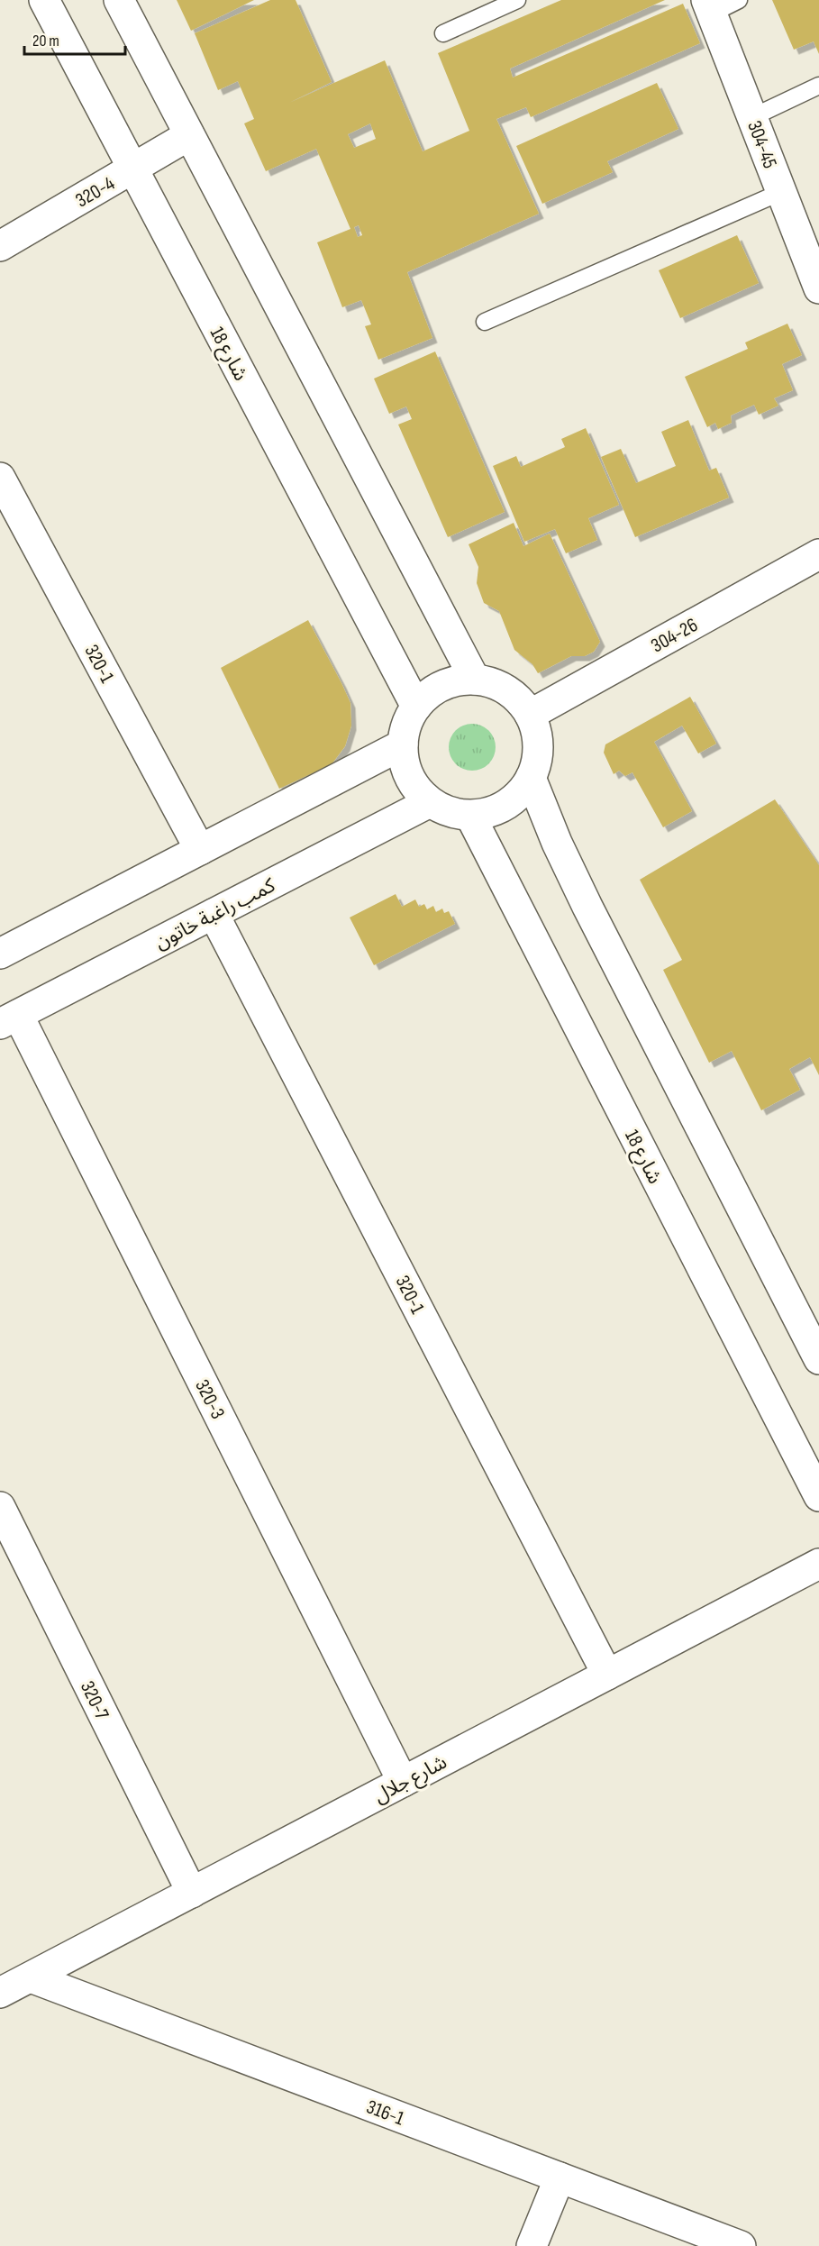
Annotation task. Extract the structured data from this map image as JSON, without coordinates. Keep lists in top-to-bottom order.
{
  "streets": {
    "street": [
      "304-45",
      "320-4",
      "شارع 18",
      "304-26",
      "320-1",
      "كمب راغبة خاتون",
      "320-3",
      "320-7",
      "شارع جلال",
      "316-1"
    ]
  },
  "crossings": [
    ["320-4", "شارع 18"],
    ["شارع 18", "304-26"],
    ["شارع 18", "كمب راغبة خاتون"],
    ["304-26", "كمب راغبة خاتون"],
    ["320-1", "كمب راغبة خاتون"],
    ["320-1", "شارع جلال"],
    ["كمب راغبة خاتون", "320-3"],
    ["320-3", "شارع جلال"],
    ["320-7", "شارع جلال"],
    ["شارع جلال", "316-1"]
  ],
  "scale_bar": "20 m"
}
